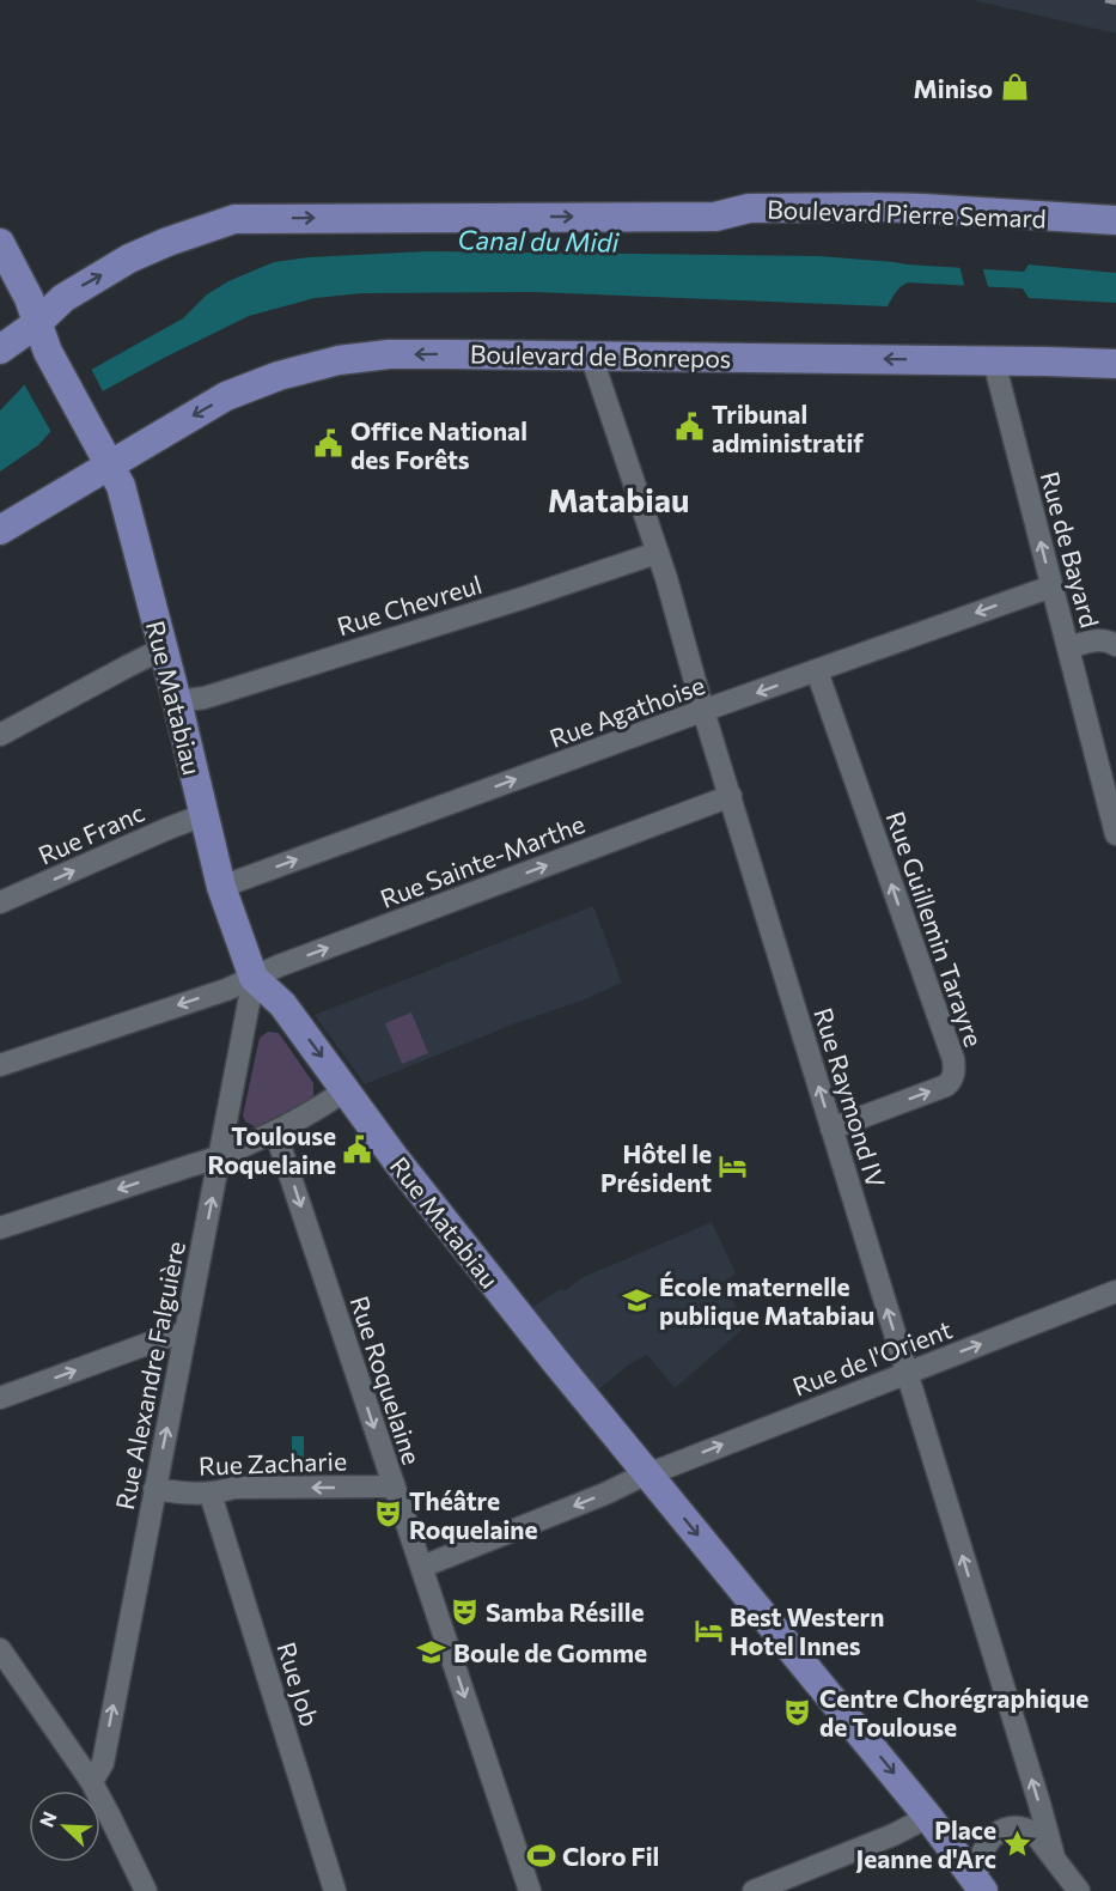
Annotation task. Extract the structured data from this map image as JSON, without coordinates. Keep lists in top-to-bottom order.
{
  "streets": {
    "main road": ["Boulevard Pierre Semard", "Boulevard de Bonrepos", "Rue Matabiau"],
    "street": [
      "Rue de Bayard",
      "Rue Chevreul",
      "Rue Agathoise",
      "Rue Franc",
      "Rue Sainte-Marthe",
      "Rue Guillemin Tarayre",
      "Rue Raymond IV",
      "Rue de l'Orient",
      "Rue Alexandre Falguière",
      "Rue Roquelaine",
      "Rue Zacharie",
      "Rue Job"
    ]
  },
  "crossings": [
    ["Boulevard Pierre Semard", "Rue Matabiau"],
    ["Boulevard de Bonrepos", "Rue de Bayard"],
    ["Boulevard de Bonrepos", "Rue Matabiau"],
    ["Boulevard de Bonrepos", "Rue Raymond IV"],
    ["Rue de Bayard", "Rue Agathoise"],
    ["Rue Chevreul", "Rue Matabiau"],
    ["Rue Chevreul", "Rue Raymond IV"],
    ["Rue Matabiau", "Rue Agathoise"],
    ["Rue Matabiau", "Rue Franc"],
    ["Rue Matabiau", "Rue Sainte-Marthe"],
    ["Rue Matabiau", "Rue de l'Orient"],
    ["Rue Matabiau", "Rue Alexandre Falguière"],
    ["Rue Agathoise", "Rue Guillemin Tarayre"],
    ["Rue Agathoise", "Rue Raymond IV"],
    ["Rue Sainte-Marthe", "Rue Raymond IV"],
    ["Rue Sainte-Marthe", "Rue Alexandre Falguière"],
    ["Rue Guillemin Tarayre", "Rue Raymond IV"],
    ["Rue Raymond IV", "Rue de l'Orient"],
    ["Rue de l'Orient", "Rue Roquelaine"],
    ["Rue Alexandre Falguière", "Rue Zacharie"],
    ["Rue Roquelaine", "Rue Zacharie"],
    ["Rue Zacharie", "Rue Job"]
  ],
  "one_way": [
    "Boulevard Pierre Semard",
    "Boulevard de Bonrepos",
    "Rue de Bayard",
    "Rue Guillemin Tarayre",
    "Rue Raymond IV",
    "Rue Alexandre Falguière",
    "Rue Roquelaine",
    "Rue Zacharie"
  ],
  "districts": ["Matabiau"],
  "water": ["Canal du Midi"],
  "places": {
    "shop": ["Miniso"],
    "public building": ["Tribunal administratif", "Office National des Forêts", "Toulouse Roquelaine"],
    "hotel": ["Hôtel le Président", "Best Western Hotel Innes"],
    "school or university": ["École maternelle publique Matabiau", "Boule de Gomme"],
    "theatre": ["Théâtre Roquelaine", "Samba Résille", "Centre Chorégraphique de Toulouse"],
    "place": ["Place Jeanne d'Arc"],
    "sports": ["Cloro Fil"]
  },
  "north": "top left"
}
